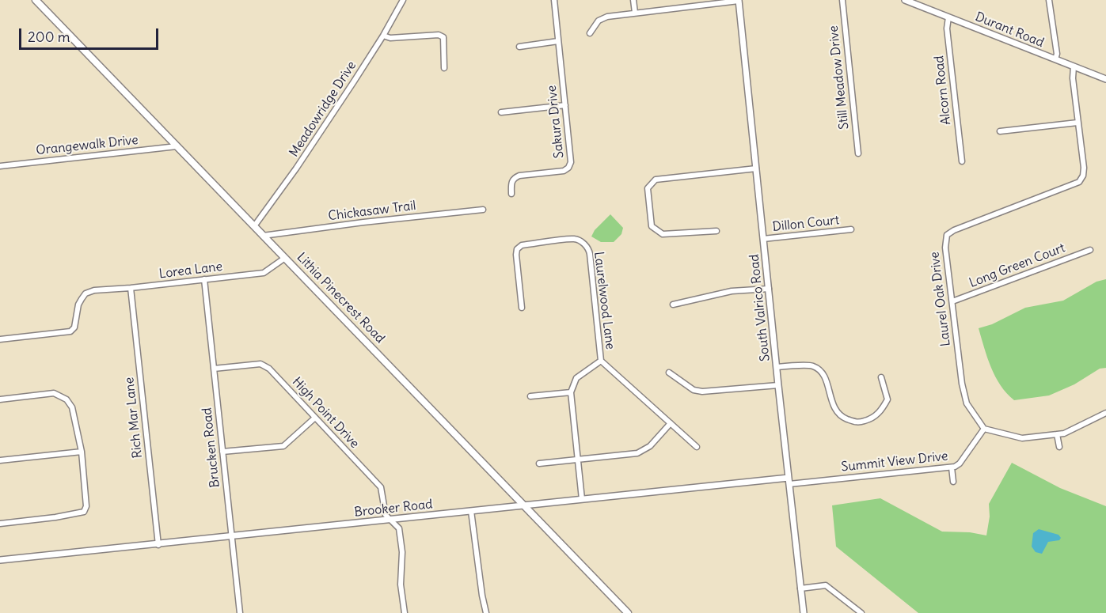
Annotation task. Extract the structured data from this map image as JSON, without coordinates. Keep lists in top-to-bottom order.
{
  "streets": {
    "main road": ["Lithia Pinecrest Road"],
    "street": [
      "Durant Road",
      "Still Meadow Drive",
      "Alcorn Road",
      "Meadowridge Drive",
      "Sakura Drive",
      "Orangewalk Drive",
      "Chickasaw Trail",
      "Dillon Court",
      "Long Green Court",
      "Lorea Lane",
      "Laurel Oak Drive",
      "Laurelwood Lane",
      "South Valrico Road",
      "High Point Drive",
      "Rich Mar Lane",
      "Brucken Road",
      "Summit View Drive",
      "Brooker Road"
    ]
  },
  "crossings": [
    ["Durant Road", "Alcorn Road"],
    ["Durant Road", "Laurel Oak Drive"],
    ["Meadowridge Drive", "Lithia Pinecrest Road"],
    ["Orangewalk Drive", "Lithia Pinecrest Road"],
    ["Chickasaw Trail", "Lithia Pinecrest Road"],
    ["Dillon Court", "South Valrico Road"],
    ["Long Green Court", "Laurel Oak Drive"],
    ["Lorea Lane", "Lithia Pinecrest Road"],
    ["Lorea Lane", "Rich Mar Lane"],
    ["Lorea Lane", "Brucken Road"],
    ["Lithia Pinecrest Road", "Brooker Road"],
    ["Laurel Oak Drive", "Summit View Drive"],
    ["South Valrico Road", "Summit View Drive"],
    ["South Valrico Road", "Brooker Road"],
    ["High Point Drive", "Brucken Road"],
    ["High Point Drive", "Brooker Road"],
    ["Rich Mar Lane", "Brooker Road"],
    ["Brucken Road", "Brooker Road"]
  ],
  "scale_bar": "200 m"
}
